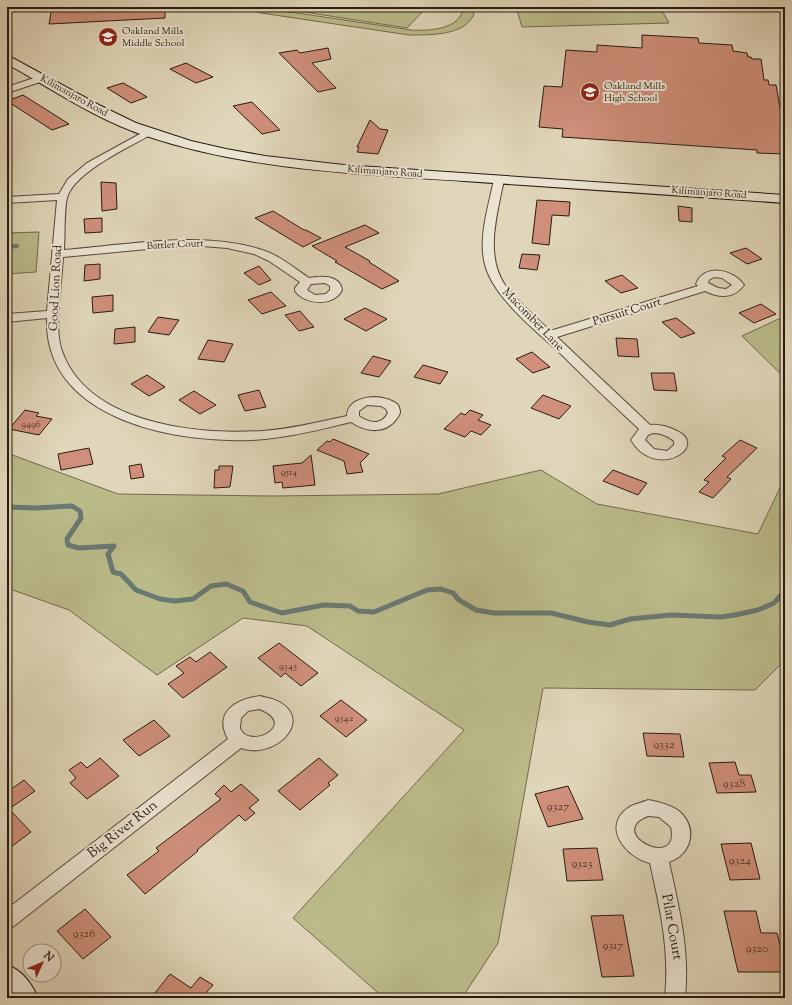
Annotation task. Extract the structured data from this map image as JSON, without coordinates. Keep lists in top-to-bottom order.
{
  "streets": {
    "street": [
      "Kilimanjaro Road",
      "Battler Court",
      "Good Lion Road",
      "Pursuit Court",
      "Macomber Lane",
      "Big River Run",
      "Pilar Court"
    ]
  },
  "crossings": [
    ["Kilimanjaro Road", "Macomber Lane"],
    ["Battler Court", "Good Lion Road"],
    ["Pursuit Court", "Macomber Lane"]
  ],
  "places": {
    "school or university": ["Oakland Mills Middle School", "Oakland Mills High School"]
  },
  "house_numbers": [
    "9496",
    "9514",
    "9343",
    "9342",
    "9332",
    "9328",
    "9327",
    "9324",
    "9323",
    "9326",
    "9317",
    "9320"
  ],
  "north": "top right"
}
